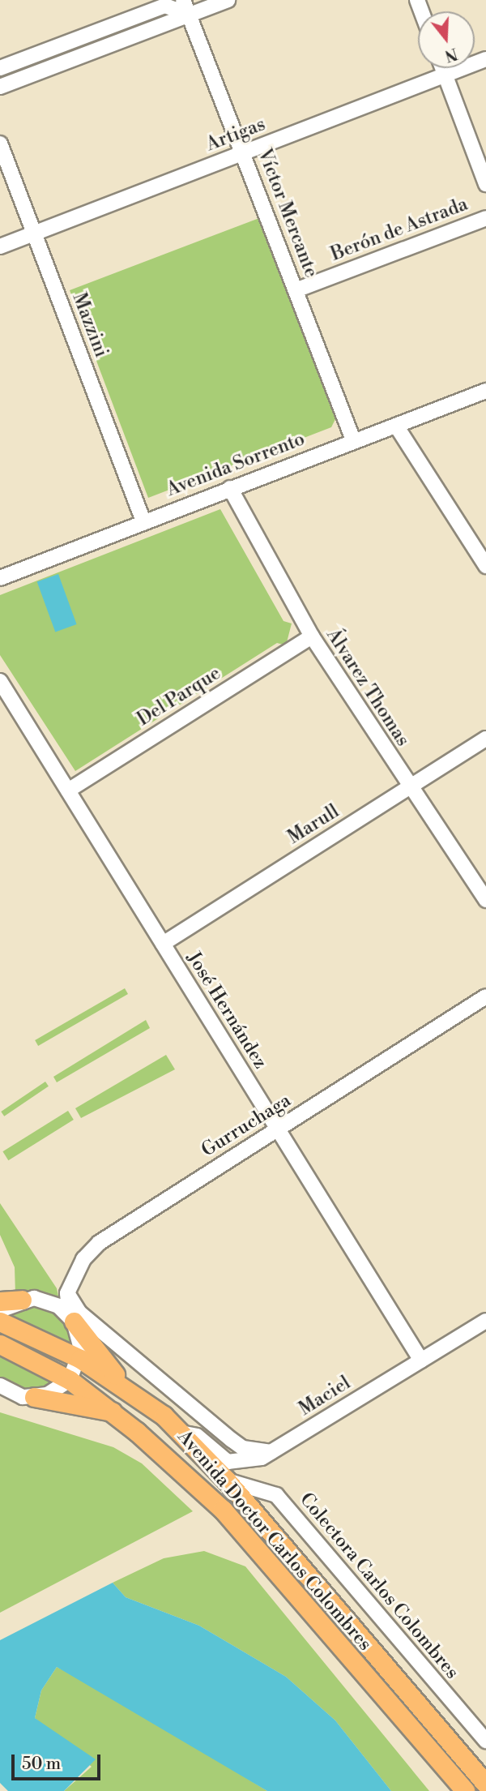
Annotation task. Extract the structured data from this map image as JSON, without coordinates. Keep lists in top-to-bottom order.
{
  "streets": {
    "main road": ["Avenida Doctor Carlos Colombres"],
    "street": [
      "Artigas",
      "Víctor Mercante",
      "Berón de Astrada",
      "Mazzini",
      "Avenida Sorrento",
      "Álvarez Thomas",
      "Del Parque",
      "Marull",
      "José Hernández",
      "Gurruchaga",
      "Maciel",
      "Colectora Carlos Colombres"
    ]
  },
  "crossings": [
    ["Artigas", "Víctor Mercante"],
    ["Artigas", "Mazzini"],
    ["Víctor Mercante", "Berón de Astrada"],
    ["Víctor Mercante", "Avenida Sorrento"],
    ["Mazzini", "Avenida Sorrento"],
    ["Avenida Sorrento", "Álvarez Thomas"],
    ["Álvarez Thomas", "Del Parque"],
    ["Álvarez Thomas", "Marull"],
    ["Del Parque", "José Hernández"],
    ["Marull", "José Hernández"],
    ["José Hernández", "Gurruchaga"],
    ["José Hernández", "Maciel"],
    ["Gurruchaga", "Avenida Doctor Carlos Colombres"],
    ["Maciel", "Avenida Doctor Carlos Colombres"],
    ["Avenida Doctor Carlos Colombres", "Colectora Carlos Colombres"]
  ],
  "scale_bar": "50 m",
  "north": "bottom"
}
